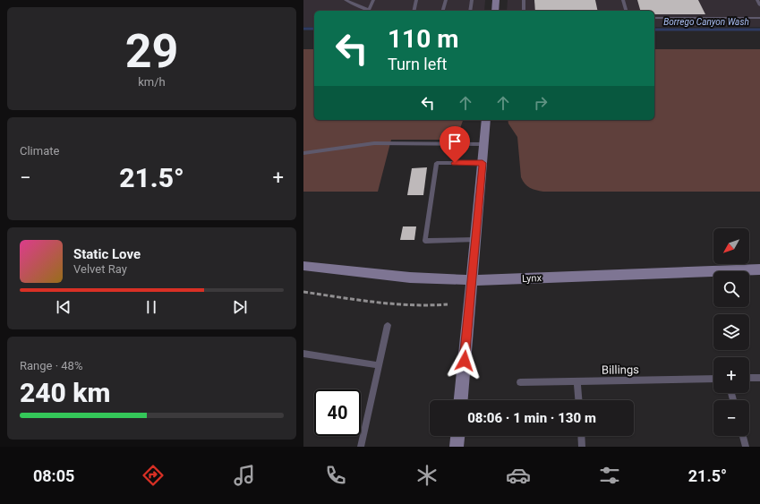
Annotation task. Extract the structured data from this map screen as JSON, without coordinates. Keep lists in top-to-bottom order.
{
  "streets": {
    "street": ["Lynx"],
    "lane": ["Billings"]
  },
  "water": ["Borrego Canyon Wash"],
  "north": "bottom left",
  "page": {
    "tile": [
      ["29", "km/h"],
      "Climate",
      ["Range · 48%", "240 km"]
    ],
    "turn": ["110 m", "Turn left"],
    "heat": ["−", "21.5°", "+"],
    "map_buttons": ["+", "−"],
    "song": ["Static Love", "Velvet Ray"],
    "limit": "40",
    "trip": "08:06 · 1 min · 130 m",
    "tabs": ["08:05", "21.5°"]
  }
}
